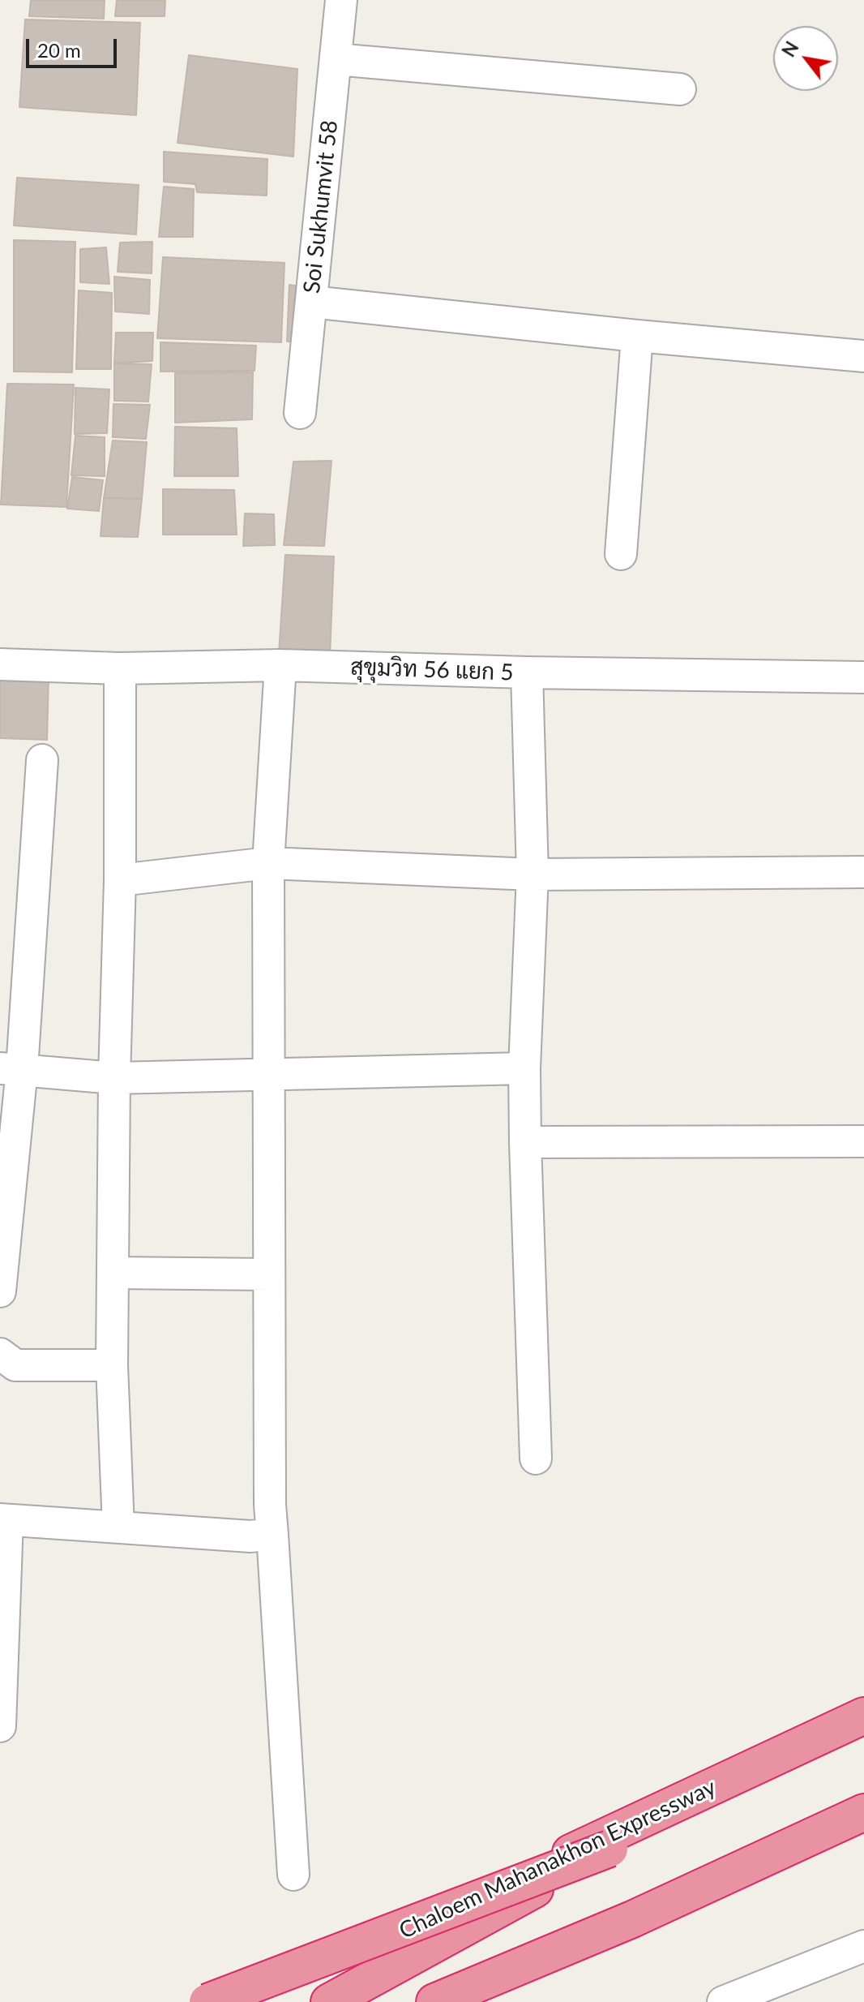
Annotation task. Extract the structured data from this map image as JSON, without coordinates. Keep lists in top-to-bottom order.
{
  "streets": {
    "highway": ["Chaloem Mahanakhon Expressway"],
    "street": ["Soi Sukhumvit 58", "สุขุมวิท 56 แยก 5"]
  },
  "scale_bar": "20 m",
  "north": "top left"
}
